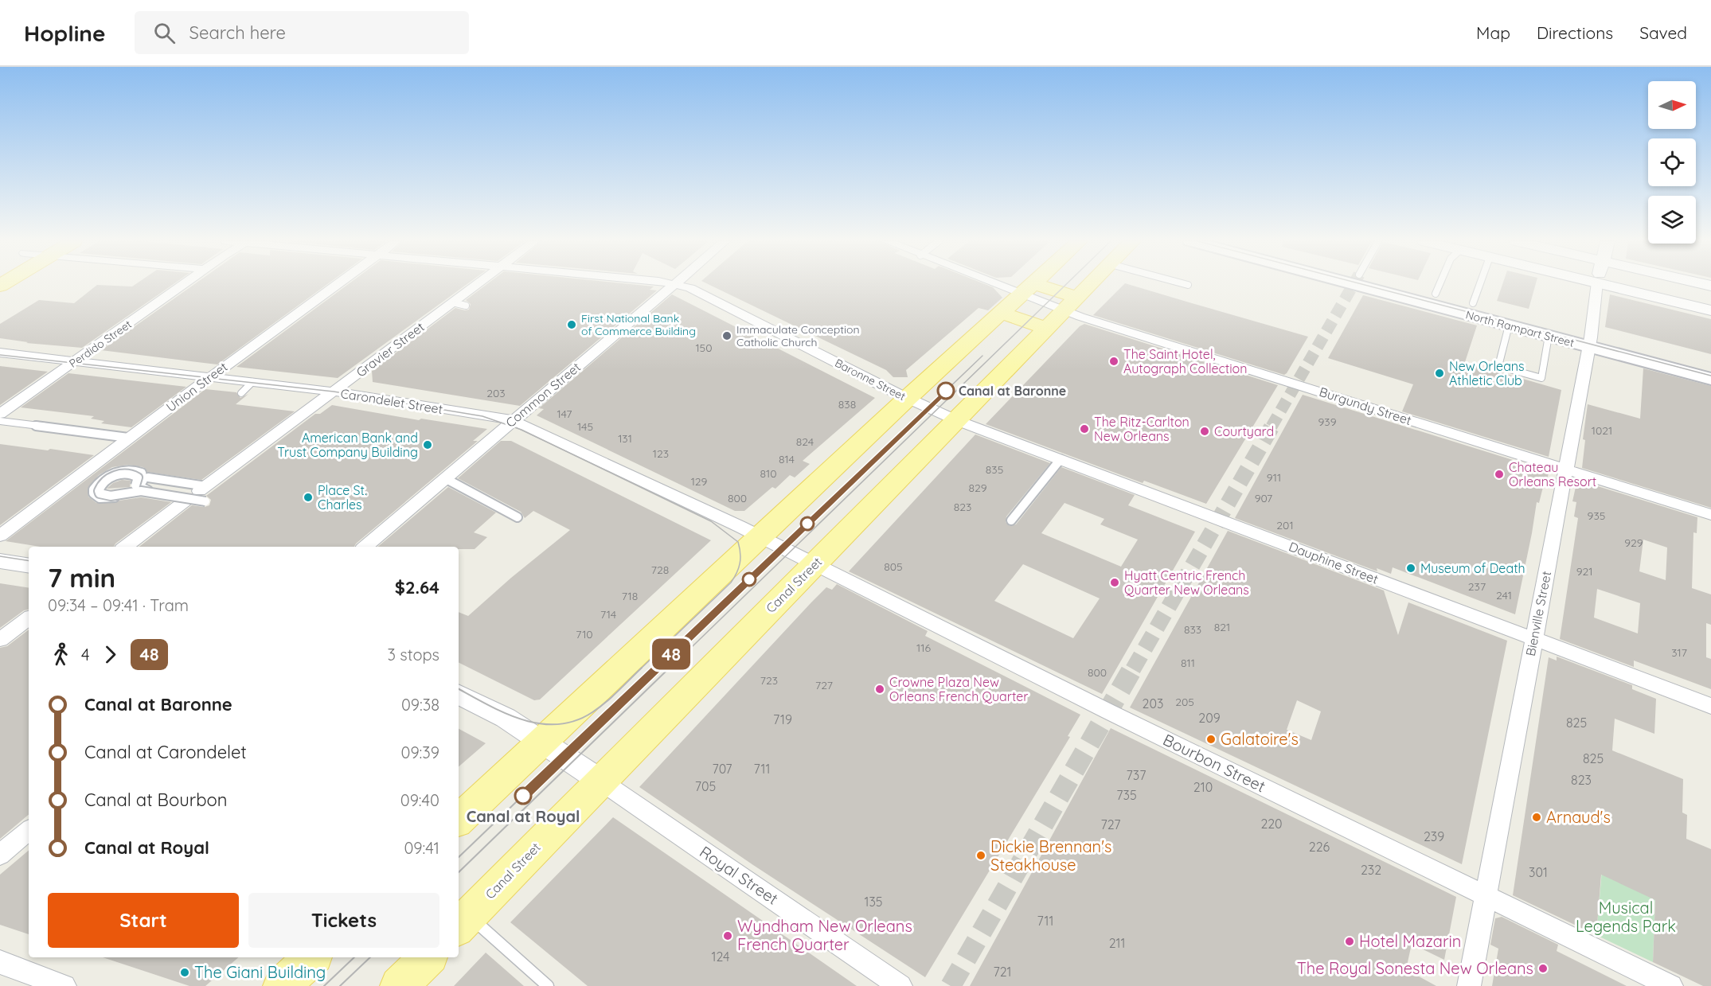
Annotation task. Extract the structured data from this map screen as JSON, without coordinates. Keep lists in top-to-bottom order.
{
  "streets": {
    "main road": ["North Rampart Street", "Canal Street"],
    "street": [
      "Perdido Street",
      "Gravier Street",
      "Baronne Street",
      "Union Street",
      "Common Street",
      "Carondelet Street",
      "Burgundy Street",
      "Dauphine Street",
      "Bienville Street",
      "Bourbon Street",
      "Royal Street"
    ]
  },
  "crossings": [
    ["North Rampart Street", "Bienville Street"],
    ["Perdido Street", "Carondelet Street"],
    ["Gravier Street", "Carondelet Street"],
    ["Baronne Street", "Common Street"],
    ["Baronne Street", "Dauphine Street"],
    ["Baronne Street", "Canal Street"],
    ["Union Street", "Carondelet Street"],
    ["Common Street", "Carondelet Street"],
    ["Carondelet Street", "Bourbon Street"],
    ["Burgundy Street", "Canal Street"],
    ["Burgundy Street", "Bienville Street"],
    ["Dauphine Street", "Canal Street"],
    ["Dauphine Street", "Bienville Street"],
    ["Canal Street", "Bourbon Street"],
    ["Canal Street", "Royal Street"],
    ["Bienville Street", "Bourbon Street"]
  ],
  "parks": ["Musical Legends Park"],
  "places": [
    "First National Bank of Commerce Building",
    "Immaculate Conception Catholic Church",
    "The Saint Hotel, Autograph Collection",
    "New Orleans Athletic Club",
    "Canal at Baronne",
    "The Ritz-Carlton New Orleans",
    "Courtyard",
    "American Bank and Trust Company Building",
    "Chateau Orleans Resort",
    "Place St. Charles",
    "Museum of Death",
    "Hyatt Centric French Quarter New Orleans",
    "Crowne Plaza New Orleans French Quarter",
    "Galatoire's",
    "Canal at Royal",
    "Arnaud's",
    "Dickie Brennan's Steakhouse",
    "Wyndham New Orleans French Quarter",
    "Hotel Mazarin",
    "The Royal Sonesta New Orleans",
    "The Giani Building"
  ],
  "lines": ["tram line 48"],
  "house_numbers": [
    "150",
    "203",
    "838",
    "147",
    "939",
    "145",
    "1021",
    "131",
    "824",
    "123",
    "814",
    "835",
    "810",
    "911",
    "129",
    "829",
    "800",
    "907",
    "823",
    "935",
    "201",
    "929",
    "805",
    "728",
    "921",
    "237",
    "241",
    "718",
    "714",
    "821",
    "833",
    "710",
    "116",
    "317",
    "811",
    "800",
    "723",
    "727",
    "205",
    "203",
    "209",
    "719",
    "825",
    "825",
    "707",
    "711",
    "737",
    "823",
    "705",
    "210",
    "735",
    "220",
    "727",
    "239",
    "226",
    "232",
    "301",
    "135",
    "711",
    "211",
    "124",
    "721"
  ],
  "north": "right",
  "page": {
    "header": "Hopline",
    "search": "Search here",
    "nav": ["Map", "Directions", "Saved"],
    "on_map": "48",
    "heading": ["7 min", "09:34 – 09:41 · Tram", "$2.64"],
    "legs": ["4", "48", "3 stops"],
    "list": [
      {
        "name": "Canal at Baronne",
        "value": "09:38"
      },
      {
        "name": "Canal at Carondelet",
        "value": "09:39"
      },
      {
        "name": "Canal at Bourbon",
        "value": "09:40"
      },
      {
        "name": "Canal at Royal",
        "value": "09:41"
      }
    ],
    "buttons": ["Start", "Tickets"]
  }
}
